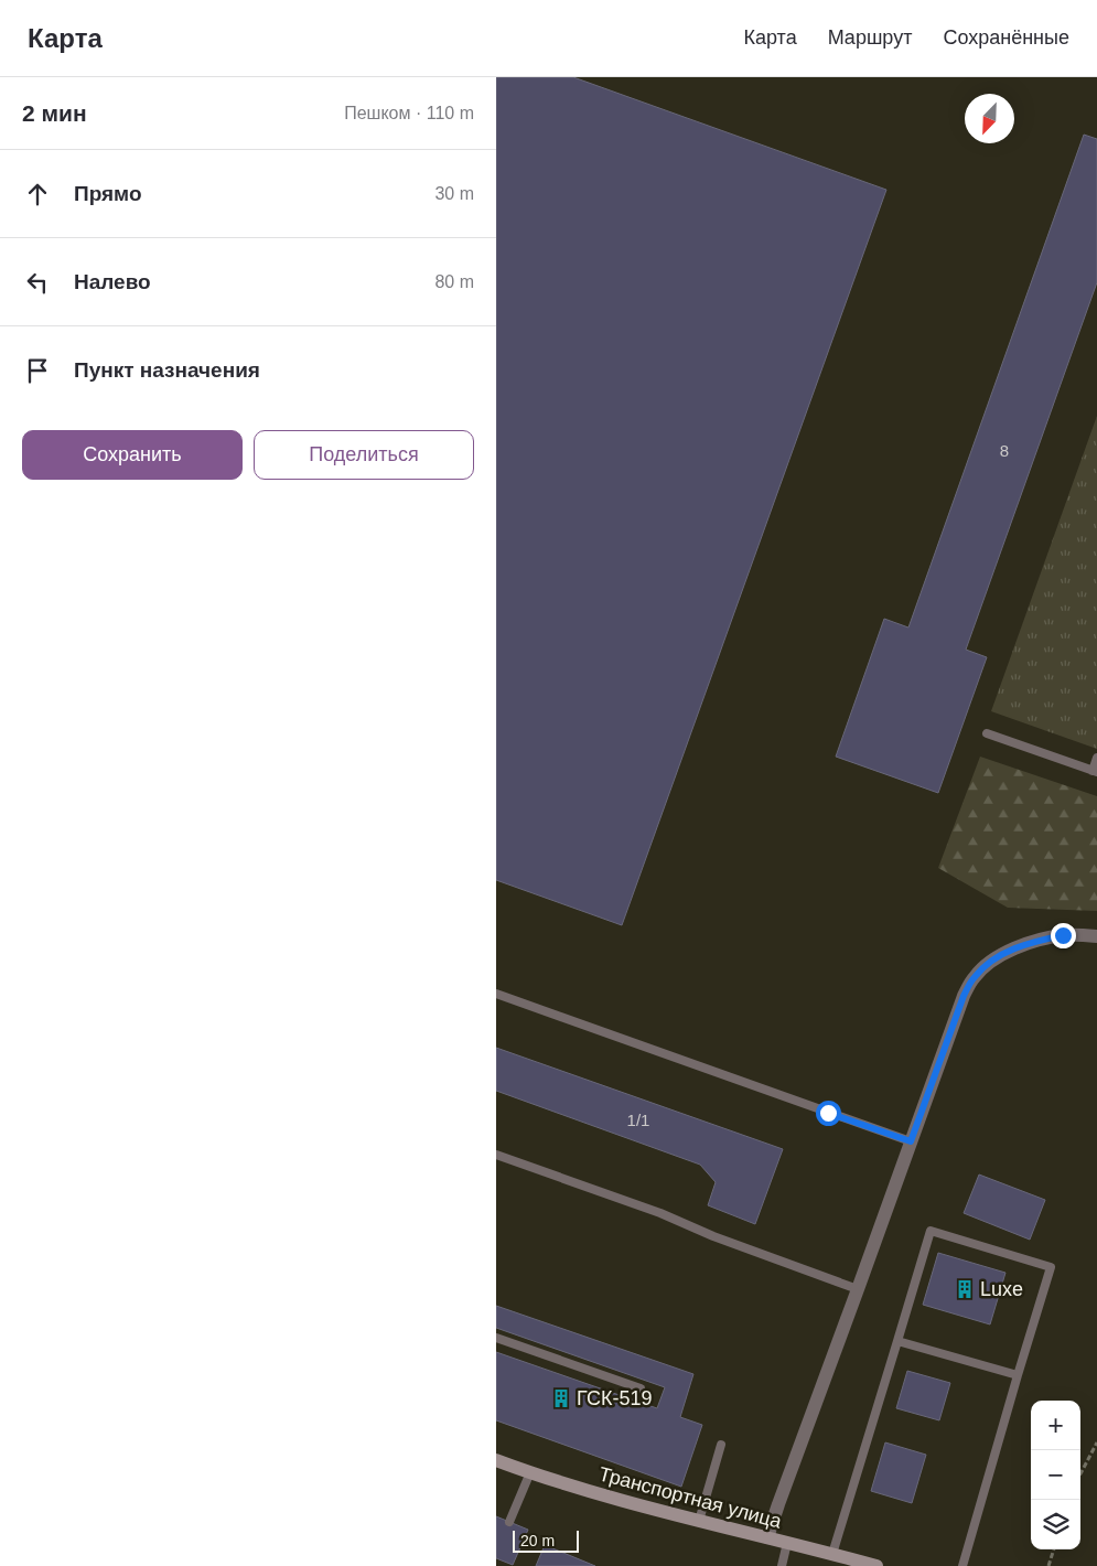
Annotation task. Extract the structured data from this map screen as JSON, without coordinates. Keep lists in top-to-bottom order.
{
  "streets": {
    "main road": ["Транспортная улица"]
  },
  "places": {
    "building": ["Luxe", "ГСК-519"]
  },
  "house_numbers": ["8", "1/1"],
  "scale_bar": "20 m",
  "north": "bottom left",
  "page": {
    "header": "Карта",
    "nav": ["Карта", "Маршрут", "Сохранённые"],
    "heading": ["2 мин", "Пешком · 110 m"],
    "list": [
      ["Прямо", "30 m"],
      ["Налево", "80 m"],
      "Пункт назначения"
    ],
    "buttons": ["Сохранить", "Поделиться"],
    "map_buttons": ["+", "−"],
    "scale": "20 m"
  }
}
